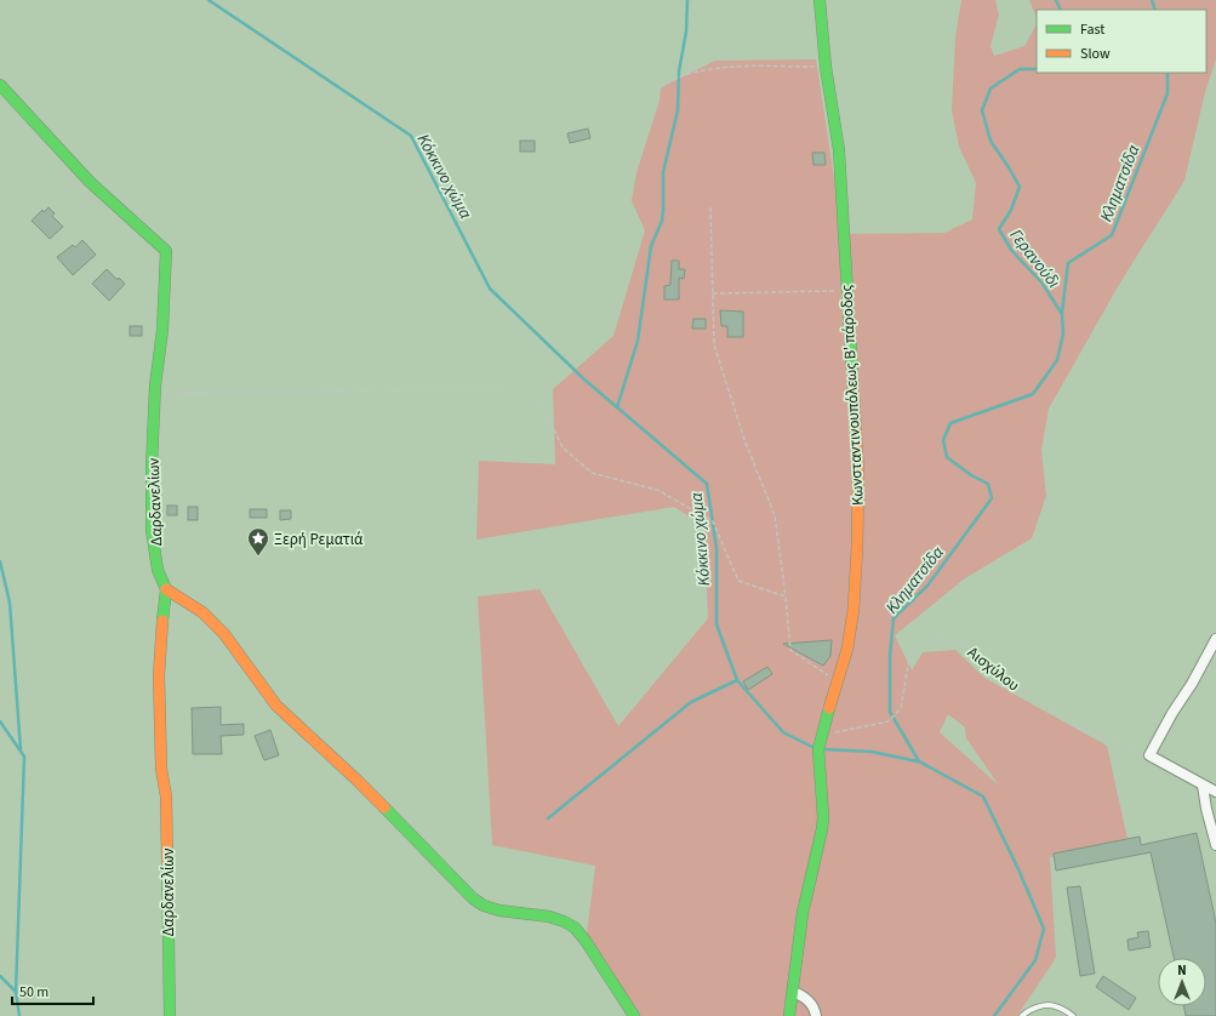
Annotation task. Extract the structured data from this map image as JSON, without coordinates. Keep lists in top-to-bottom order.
{
  "streets": {
    "street": ["Κωνσταντινουπόλεως Β' πάροδος", "Δαρδανελίων"],
    "path": ["Αισχύλου"]
  },
  "crossings": [
    ["Κωνσταντινουπόλεως Β' πάροδος", "Αισχύλου"]
  ],
  "water": ["Κόκκινο χώμα", "Κληματσίδα", "Γερανούδι"],
  "places": {
    "place": ["Ξερή Ρεματιά"]
  },
  "legend": ["Fast", "Slow"],
  "scale_bar": "50 m",
  "north": "top"
}
